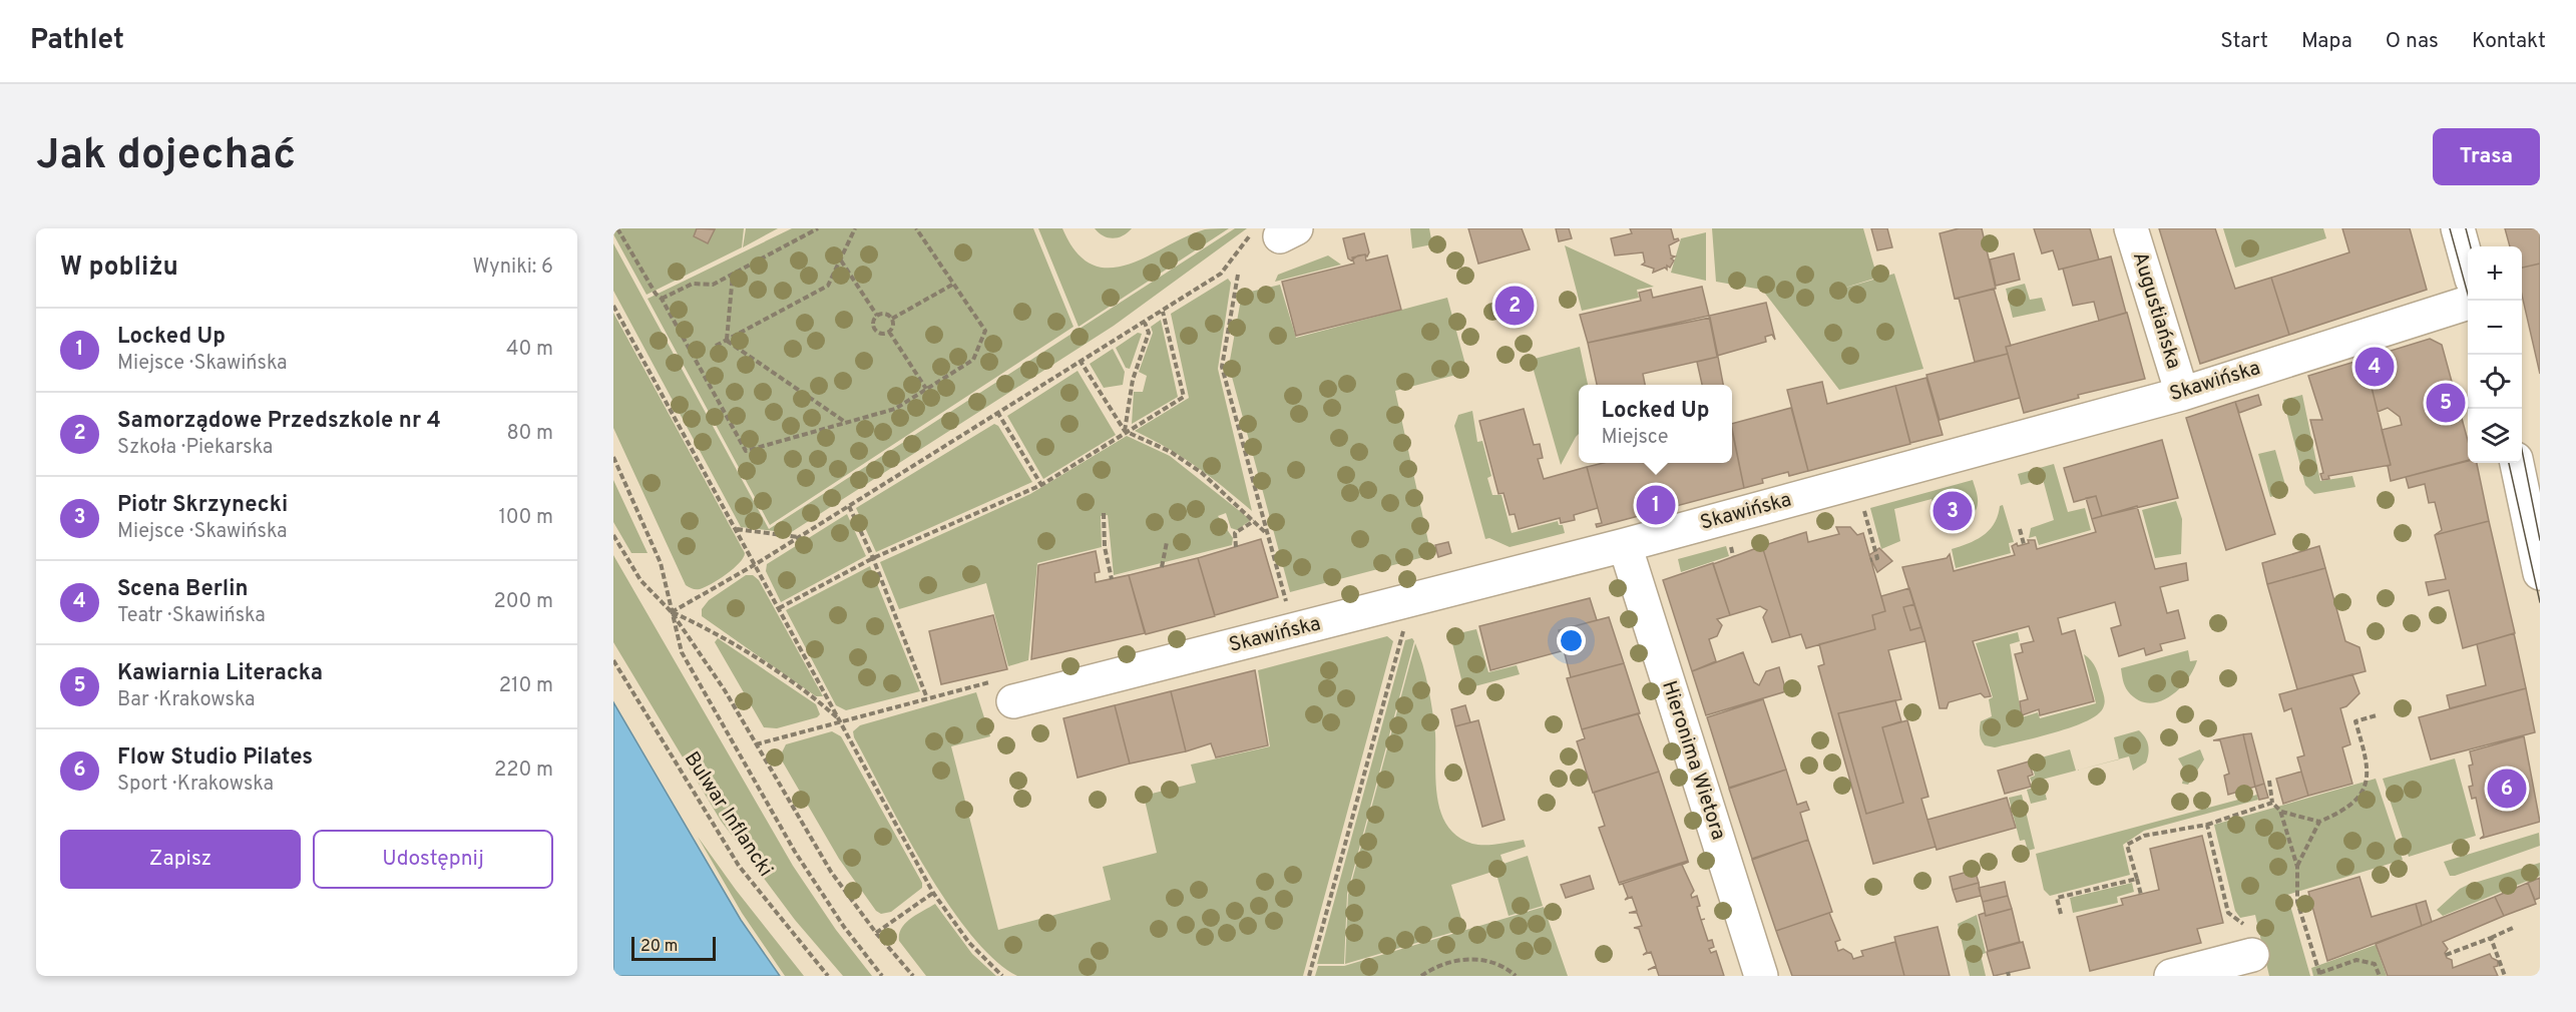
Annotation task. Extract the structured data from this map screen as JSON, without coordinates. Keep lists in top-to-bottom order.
{
  "streets": {
    "street": ["Augustiańska", "Skawińska", "Hieronima Wietora"],
    "path": ["Bulwar Inflancki"]
  },
  "crossings": [
    ["Augustiańska", "Skawińska"],
    ["Skawińska", "Hieronima Wietora"]
  ],
  "scale_bar": "20 m",
  "page": {
    "header": "Pathlet",
    "nav": [
      "Start",
      "Mapa",
      "O nas",
      "Kontakt"
    ],
    "buttons": [
      "Trasa",
      ["Zapisz", "Udostępnij"]
    ],
    "title": "Jak dojechać",
    "heading": ["W pobliżu", "Wyniki: 6"],
    "map_buttons": ["+", "−"],
    "pins": [
      "2",
      "4",
      "5",
      "1",
      "3",
      "6"
    ],
    "list": [
      {
        "mark": "1",
        "name": "Locked Up",
        "note": "Miejsce · Skawińska",
        "value": "40 m"
      },
      {
        "mark": "2",
        "name": "Samorządowe Przedszkole nr 4",
        "note": "Szkoła · Piekarska",
        "value": "80 m"
      },
      {
        "mark": "3",
        "name": "Piotr Skrzynecki",
        "note": "Miejsce · Skawińska",
        "value": "100 m"
      },
      {
        "mark": "4",
        "name": "Scena Berlin",
        "note": "Teatr · Skawińska",
        "value": "200 m"
      },
      {
        "mark": "5",
        "name": "Kawiarnia Literacka",
        "note": "Bar · Krakowska",
        "value": "210 m"
      },
      {
        "mark": "6",
        "name": "Flow Studio Pilates",
        "note": "Sport · Krakowska",
        "value": "220 m"
      }
    ],
    "popup": ["Locked Up", "Miejsce"],
    "scale": "20 m"
  }
}
